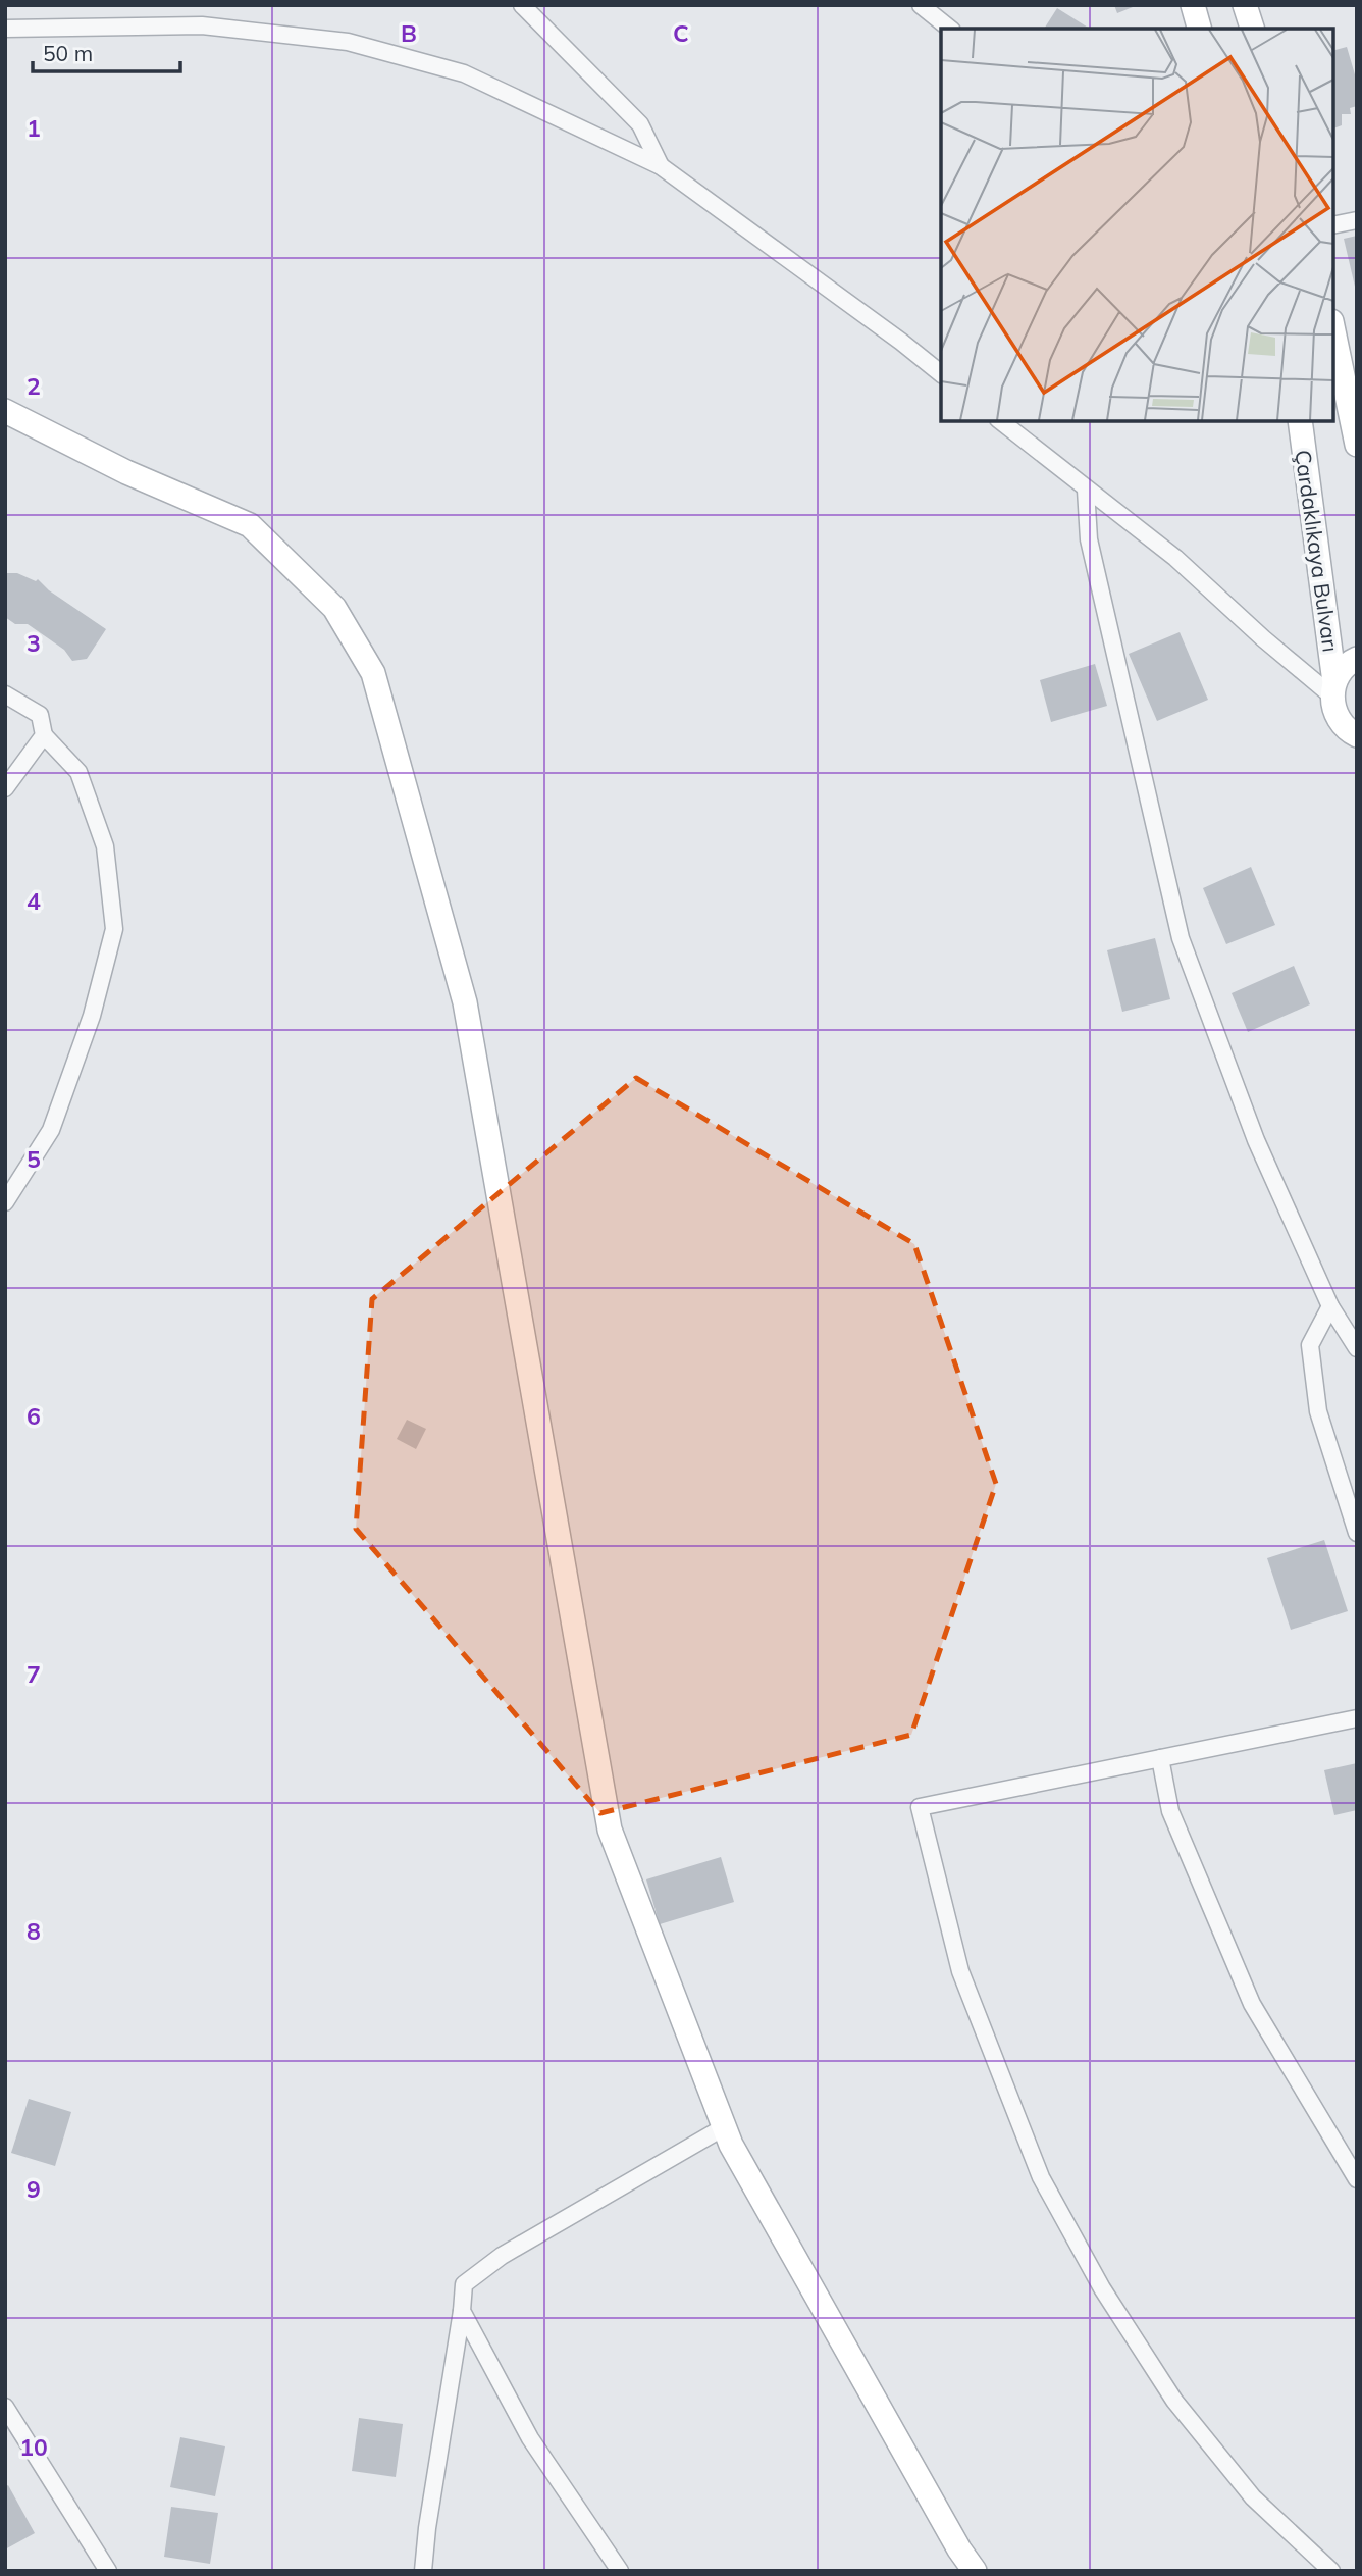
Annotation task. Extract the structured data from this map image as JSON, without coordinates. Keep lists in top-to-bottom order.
{
  "streets": {
    "street": ["Çardaklıkaya Bulvarı"]
  },
  "scale_bar": "50 m",
  "grid": {
    "columns": ["B", "C"],
    "rows": [
      "1",
      "2",
      "3",
      "4",
      "5",
      "6",
      "7",
      "8",
      "9",
      "10"
    ]
  }
}
